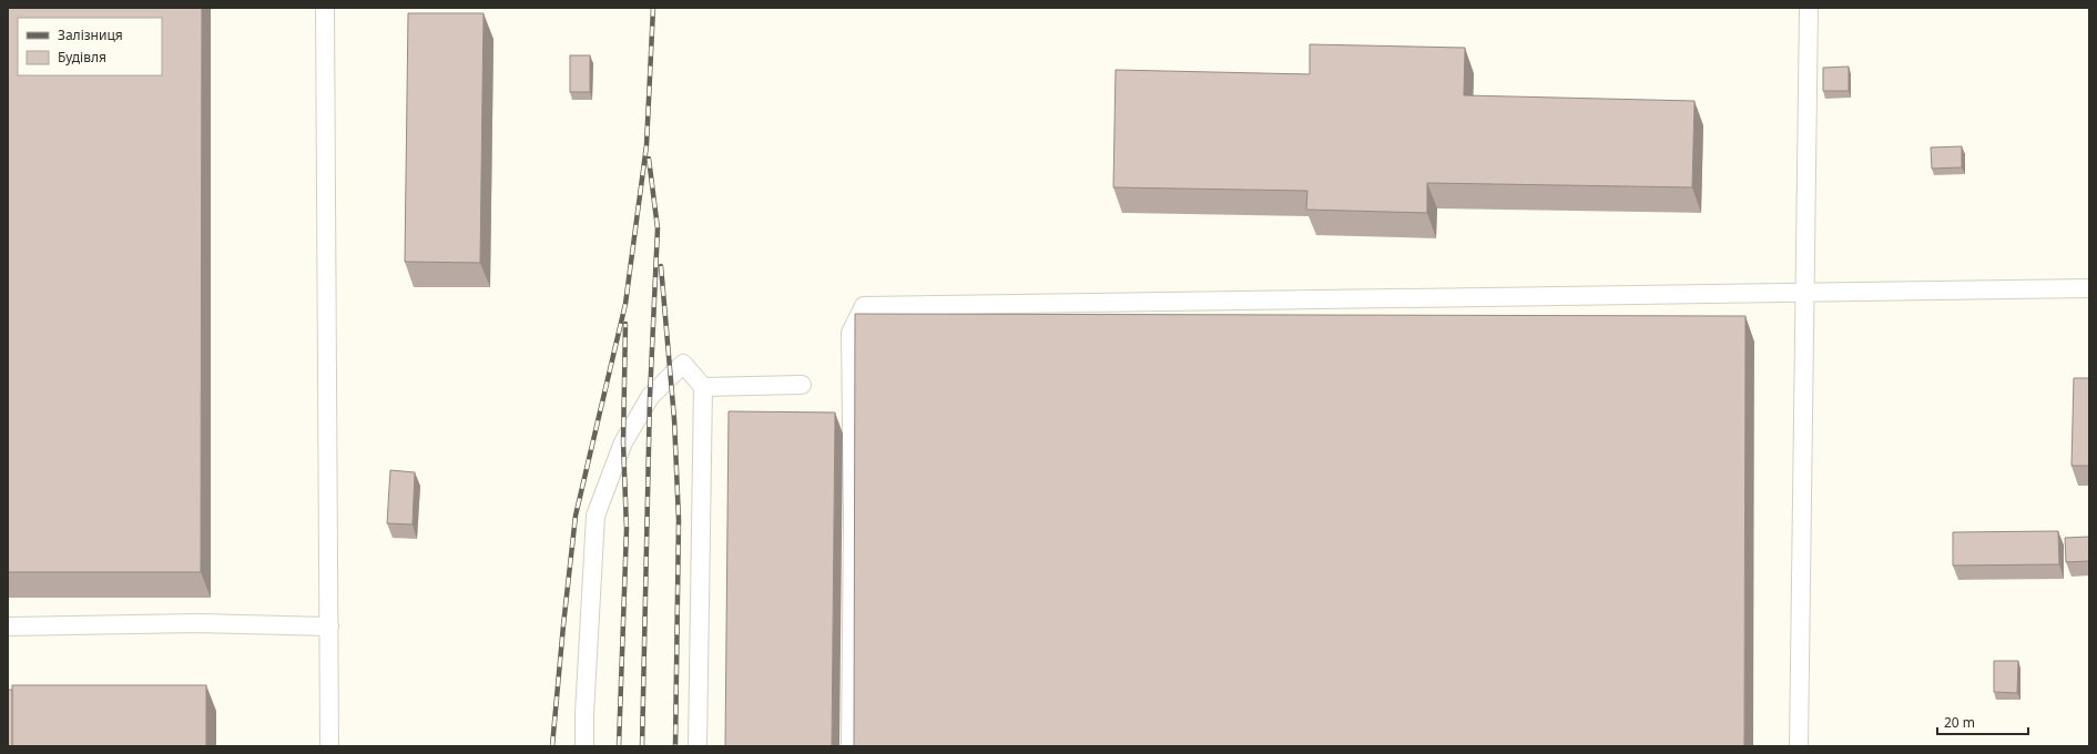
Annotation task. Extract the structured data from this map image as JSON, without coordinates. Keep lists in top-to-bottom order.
{
  "legend": ["Залізниця", "Будівля"],
  "scale_bar": "20 m"
}
